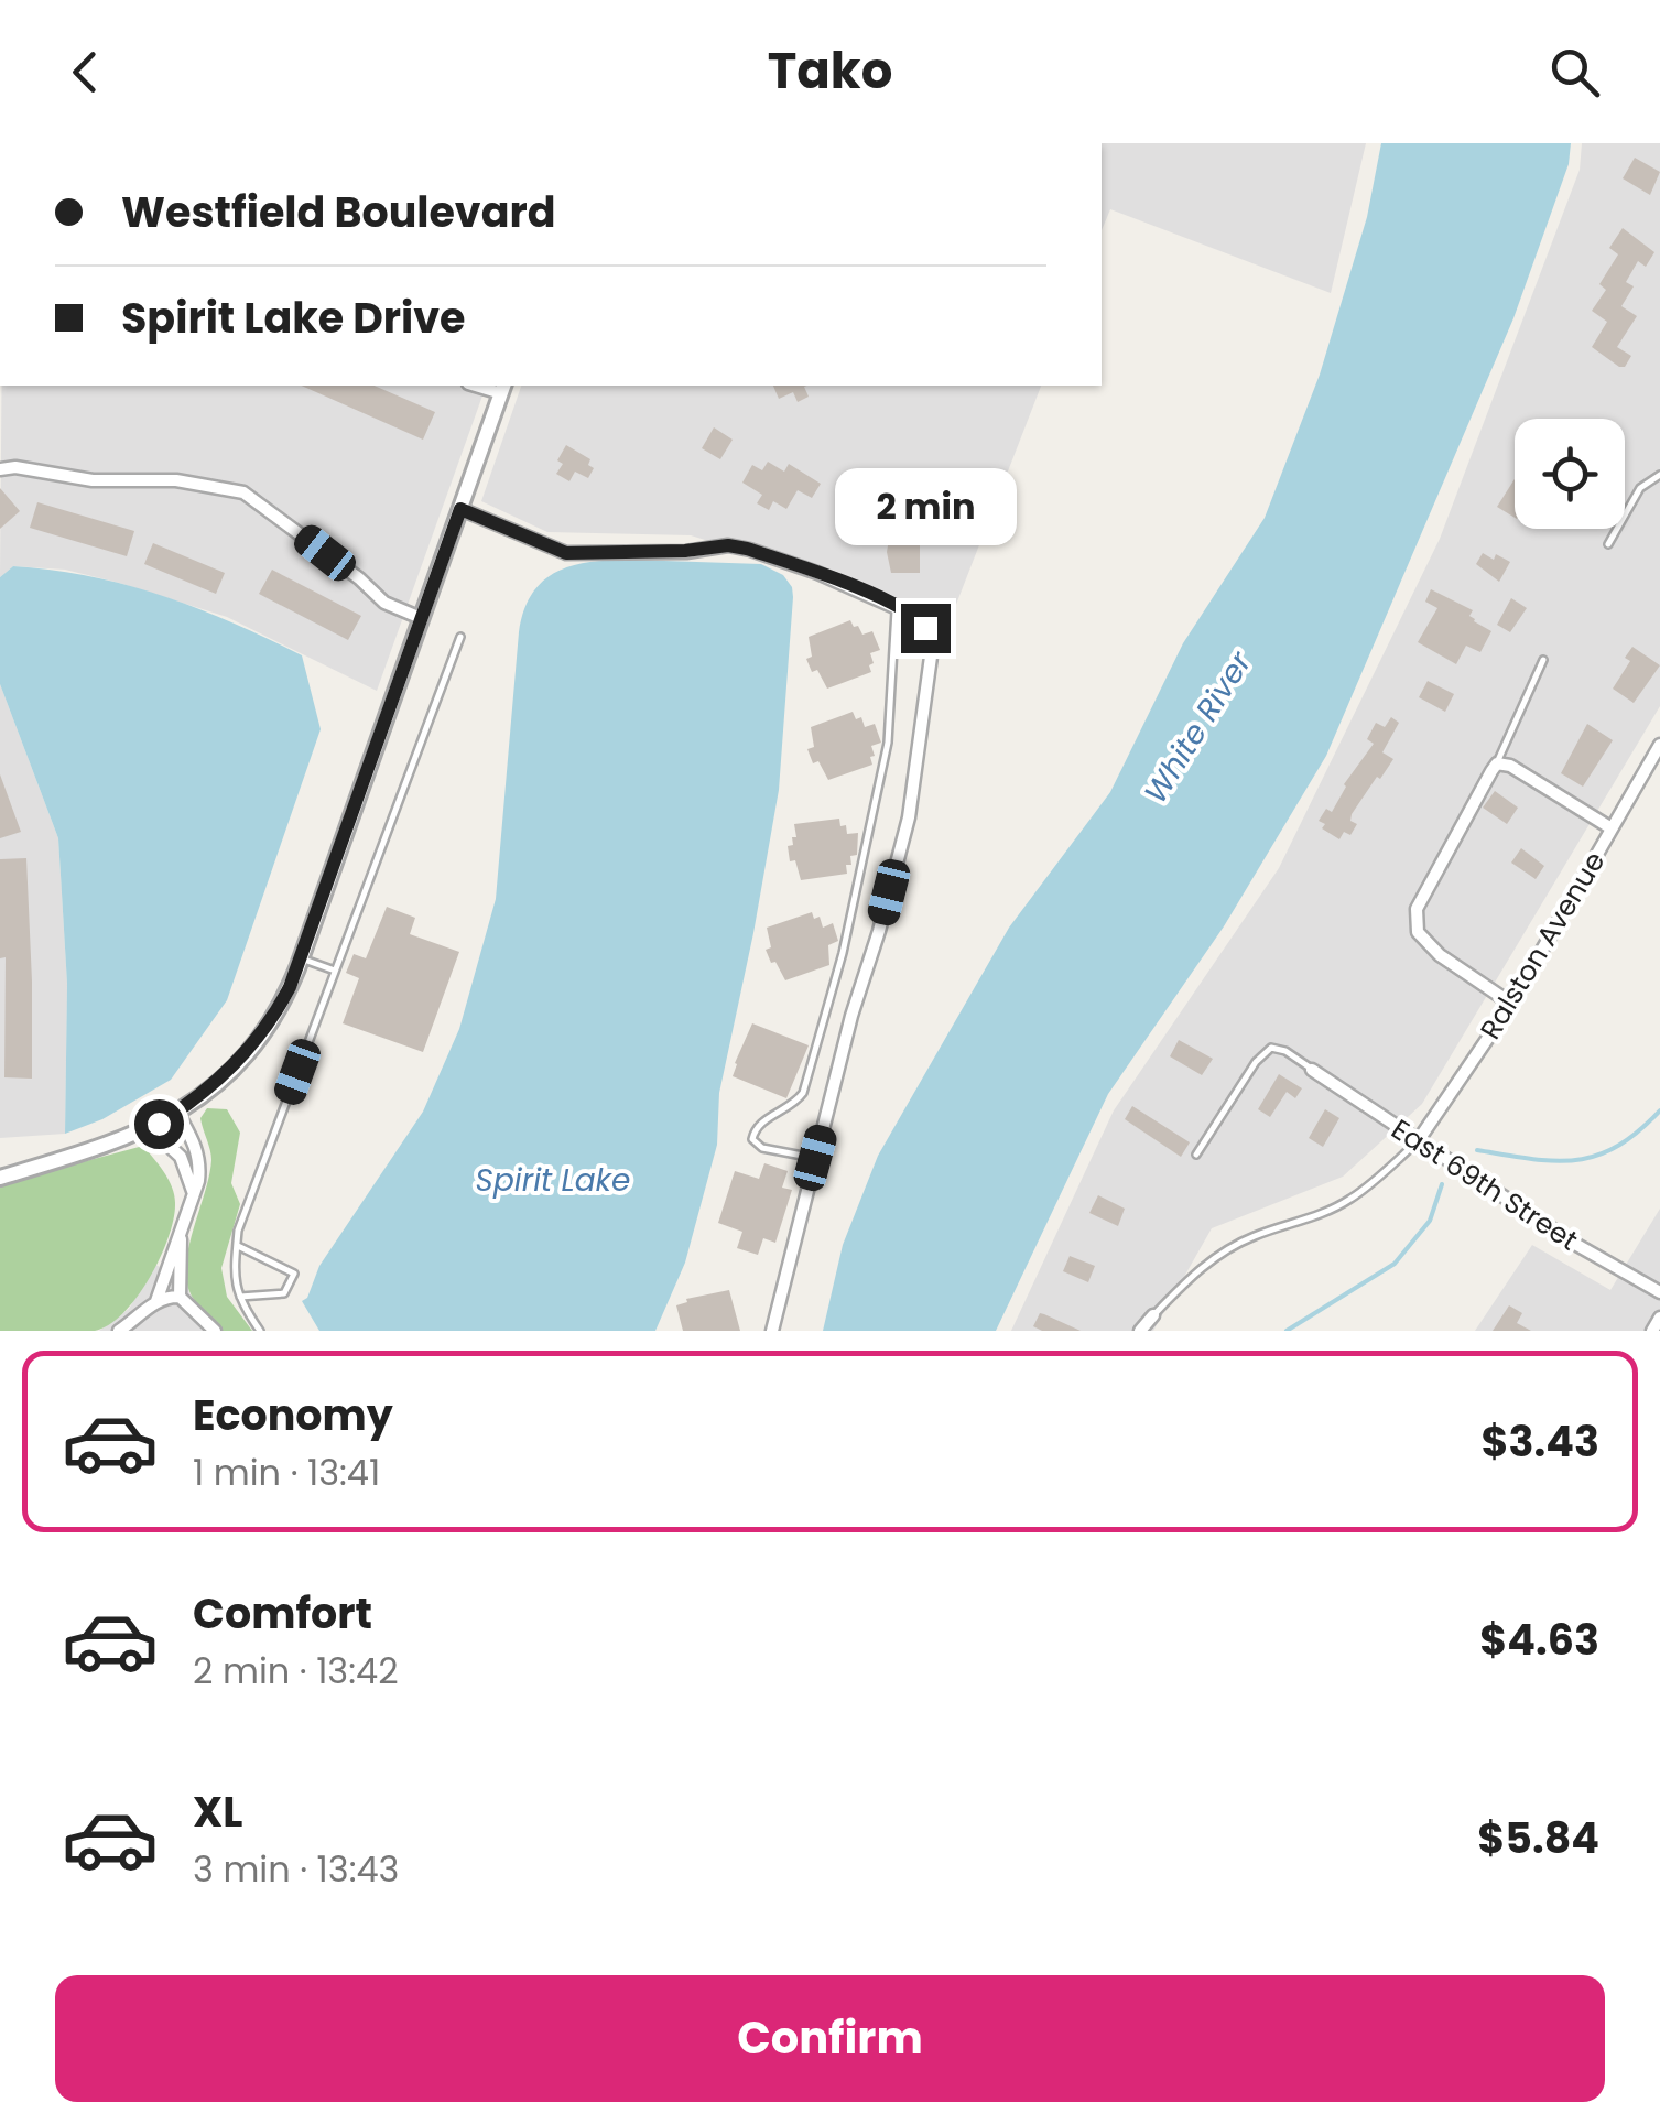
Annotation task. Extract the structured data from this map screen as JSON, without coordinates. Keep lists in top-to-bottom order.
{
  "streets": {
    "street": ["Ralston Avenue", "East 69th Street"]
  },
  "crossings": [
    ["Ralston Avenue", "East 69th Street"]
  ],
  "water": ["White River", "Spirit Lake"],
  "page": {
    "header": "Tako",
    "banner": ["Westfield Boulevard", "Spirit Lake Drive"],
    "bubble": "2 min",
    "list": [
      {
        "name": "Economy",
        "note": "1 min · 13:41",
        "value": "$3.43"
      },
      {
        "name": "Comfort",
        "note": "2 min · 13:42",
        "value": "$4.63"
      },
      {
        "name": "XL",
        "note": "3 min · 13:43",
        "value": "$5.84"
      }
    ],
    "buttons": "Confirm"
  }
}
